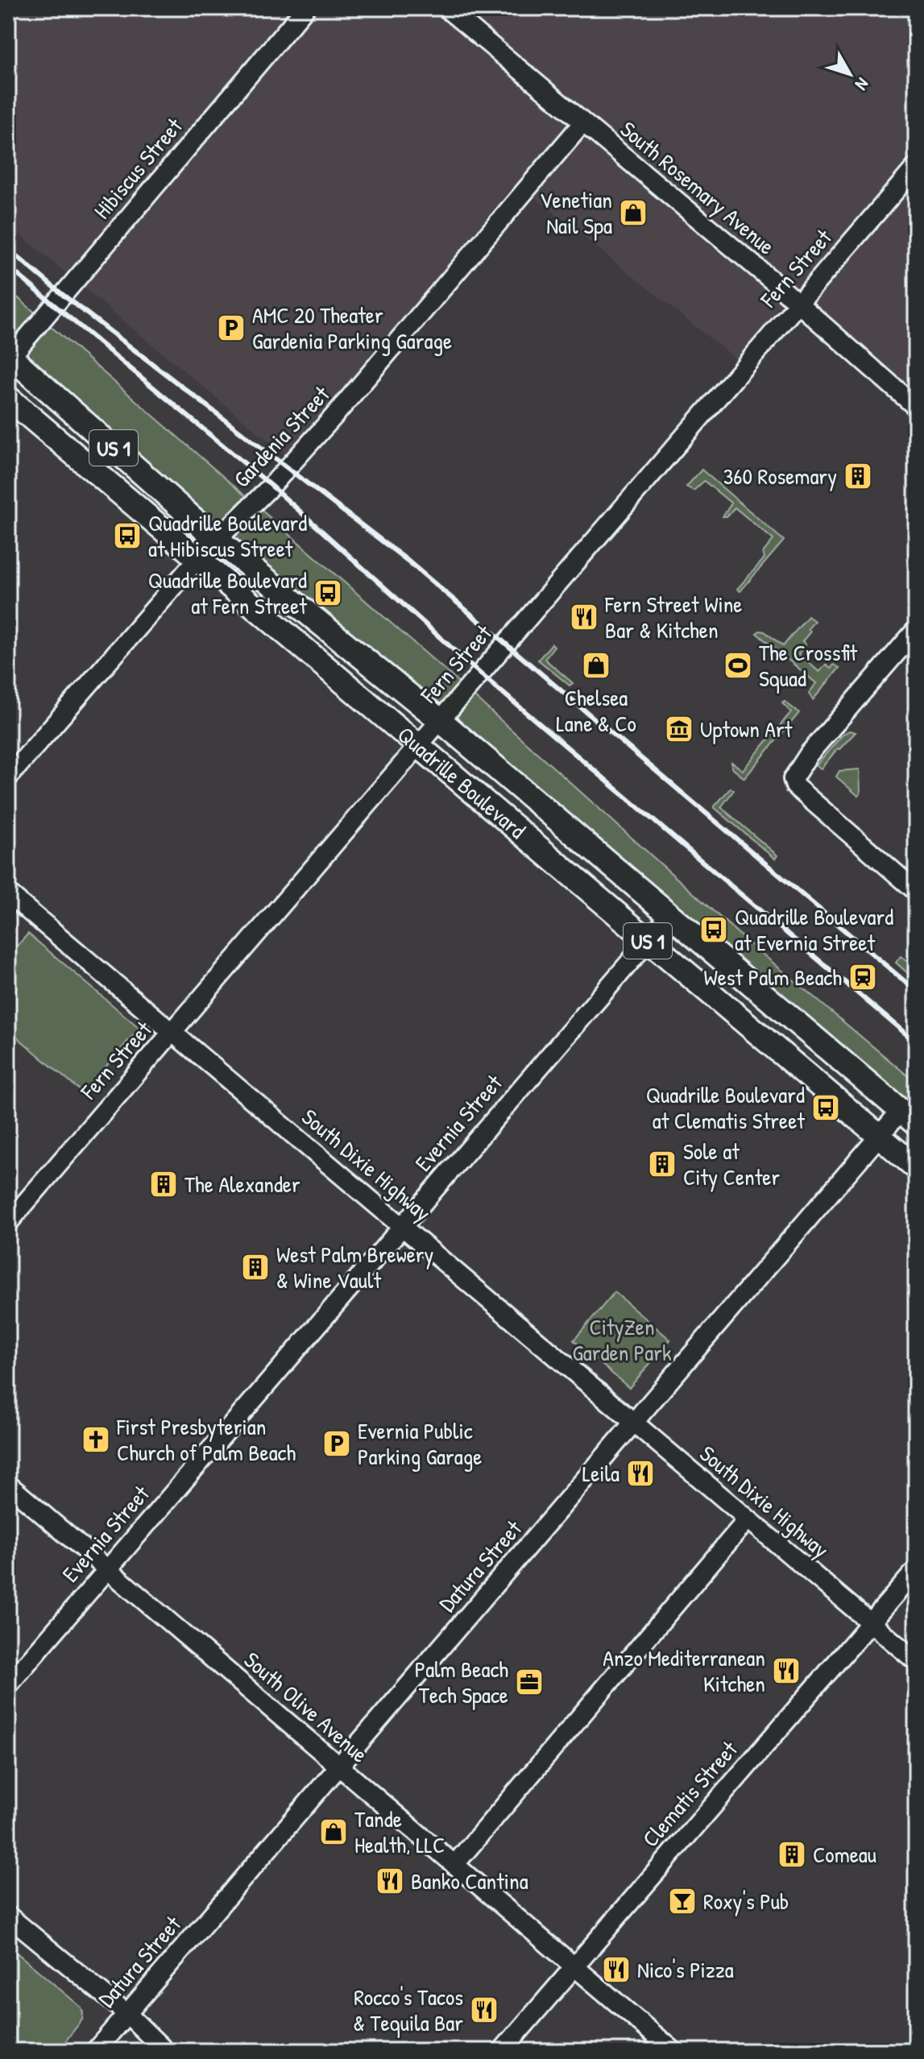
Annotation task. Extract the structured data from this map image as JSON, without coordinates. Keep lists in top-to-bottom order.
{
  "streets": {
    "main road": ["US 1", "Quadrille Boulevard"],
    "street": [
      "Hibiscus Street",
      "South Rosemary Avenue",
      "Fern Street",
      "Gardenia Street",
      "Evernia Street",
      "South Dixie Highway",
      "Datura Street",
      "South Olive Avenue",
      "Clematis Street"
    ]
  },
  "crossings": [
    ["Hibiscus Street", "Quadrille Boulevard"],
    ["South Rosemary Avenue", "Fern Street"],
    ["South Rosemary Avenue", "Gardenia Street"],
    ["Fern Street", "Quadrille Boulevard"],
    ["Fern Street", "South Dixie Highway"],
    ["Gardenia Street", "Quadrille Boulevard"],
    ["Quadrille Boulevard", "Evernia Street"],
    ["Quadrille Boulevard", "Datura Street"],
    ["Evernia Street", "South Dixie Highway"],
    ["Evernia Street", "South Olive Avenue"],
    ["South Dixie Highway", "Datura Street"],
    ["South Dixie Highway", "Clematis Street"],
    ["Datura Street", "South Olive Avenue"],
    ["South Olive Avenue", "Clematis Street"]
  ],
  "parks": ["CityZen Garden Park"],
  "places": {
    "shop": ["Venetian Nail Spa", "Chelsea Lane & Co", "Tande Health, LLC"],
    "parking": ["AMC 20 Theater Gardenia Parking Garage", "Evernia Public Parking Garage"],
    "building": [
      "360 Rosemary",
      "Sole at City Center",
      "The Alexander",
      "West Palm Brewery & Wine Vault",
      "Comeau"
    ],
    "bus stop": [
      "Quadrille Boulevard at Hibiscus Street",
      "Quadrille Boulevard at Fern Street",
      "Quadrille Boulevard at Evernia Street",
      "Quadrille Boulevard at Clematis Street"
    ],
    "restaurant": [
      "Fern Street Wine Bar & Kitchen",
      "Leila",
      "Anzo Mediterranean Kitchen",
      "Banko Cantina",
      "Nico's Pizza",
      "Rocco's Tacos & Tequila Bar"
    ],
    "sports": ["The Crossfit Squad"],
    "museum": ["Uptown Art"],
    "station": ["West Palm Beach"],
    "church": ["First Presbyterian Church of Palm Beach"],
    "office": ["Palm Beach Tech Space"],
    "bar": ["Roxy's Pub"]
  },
  "north": "bottom right"
}
